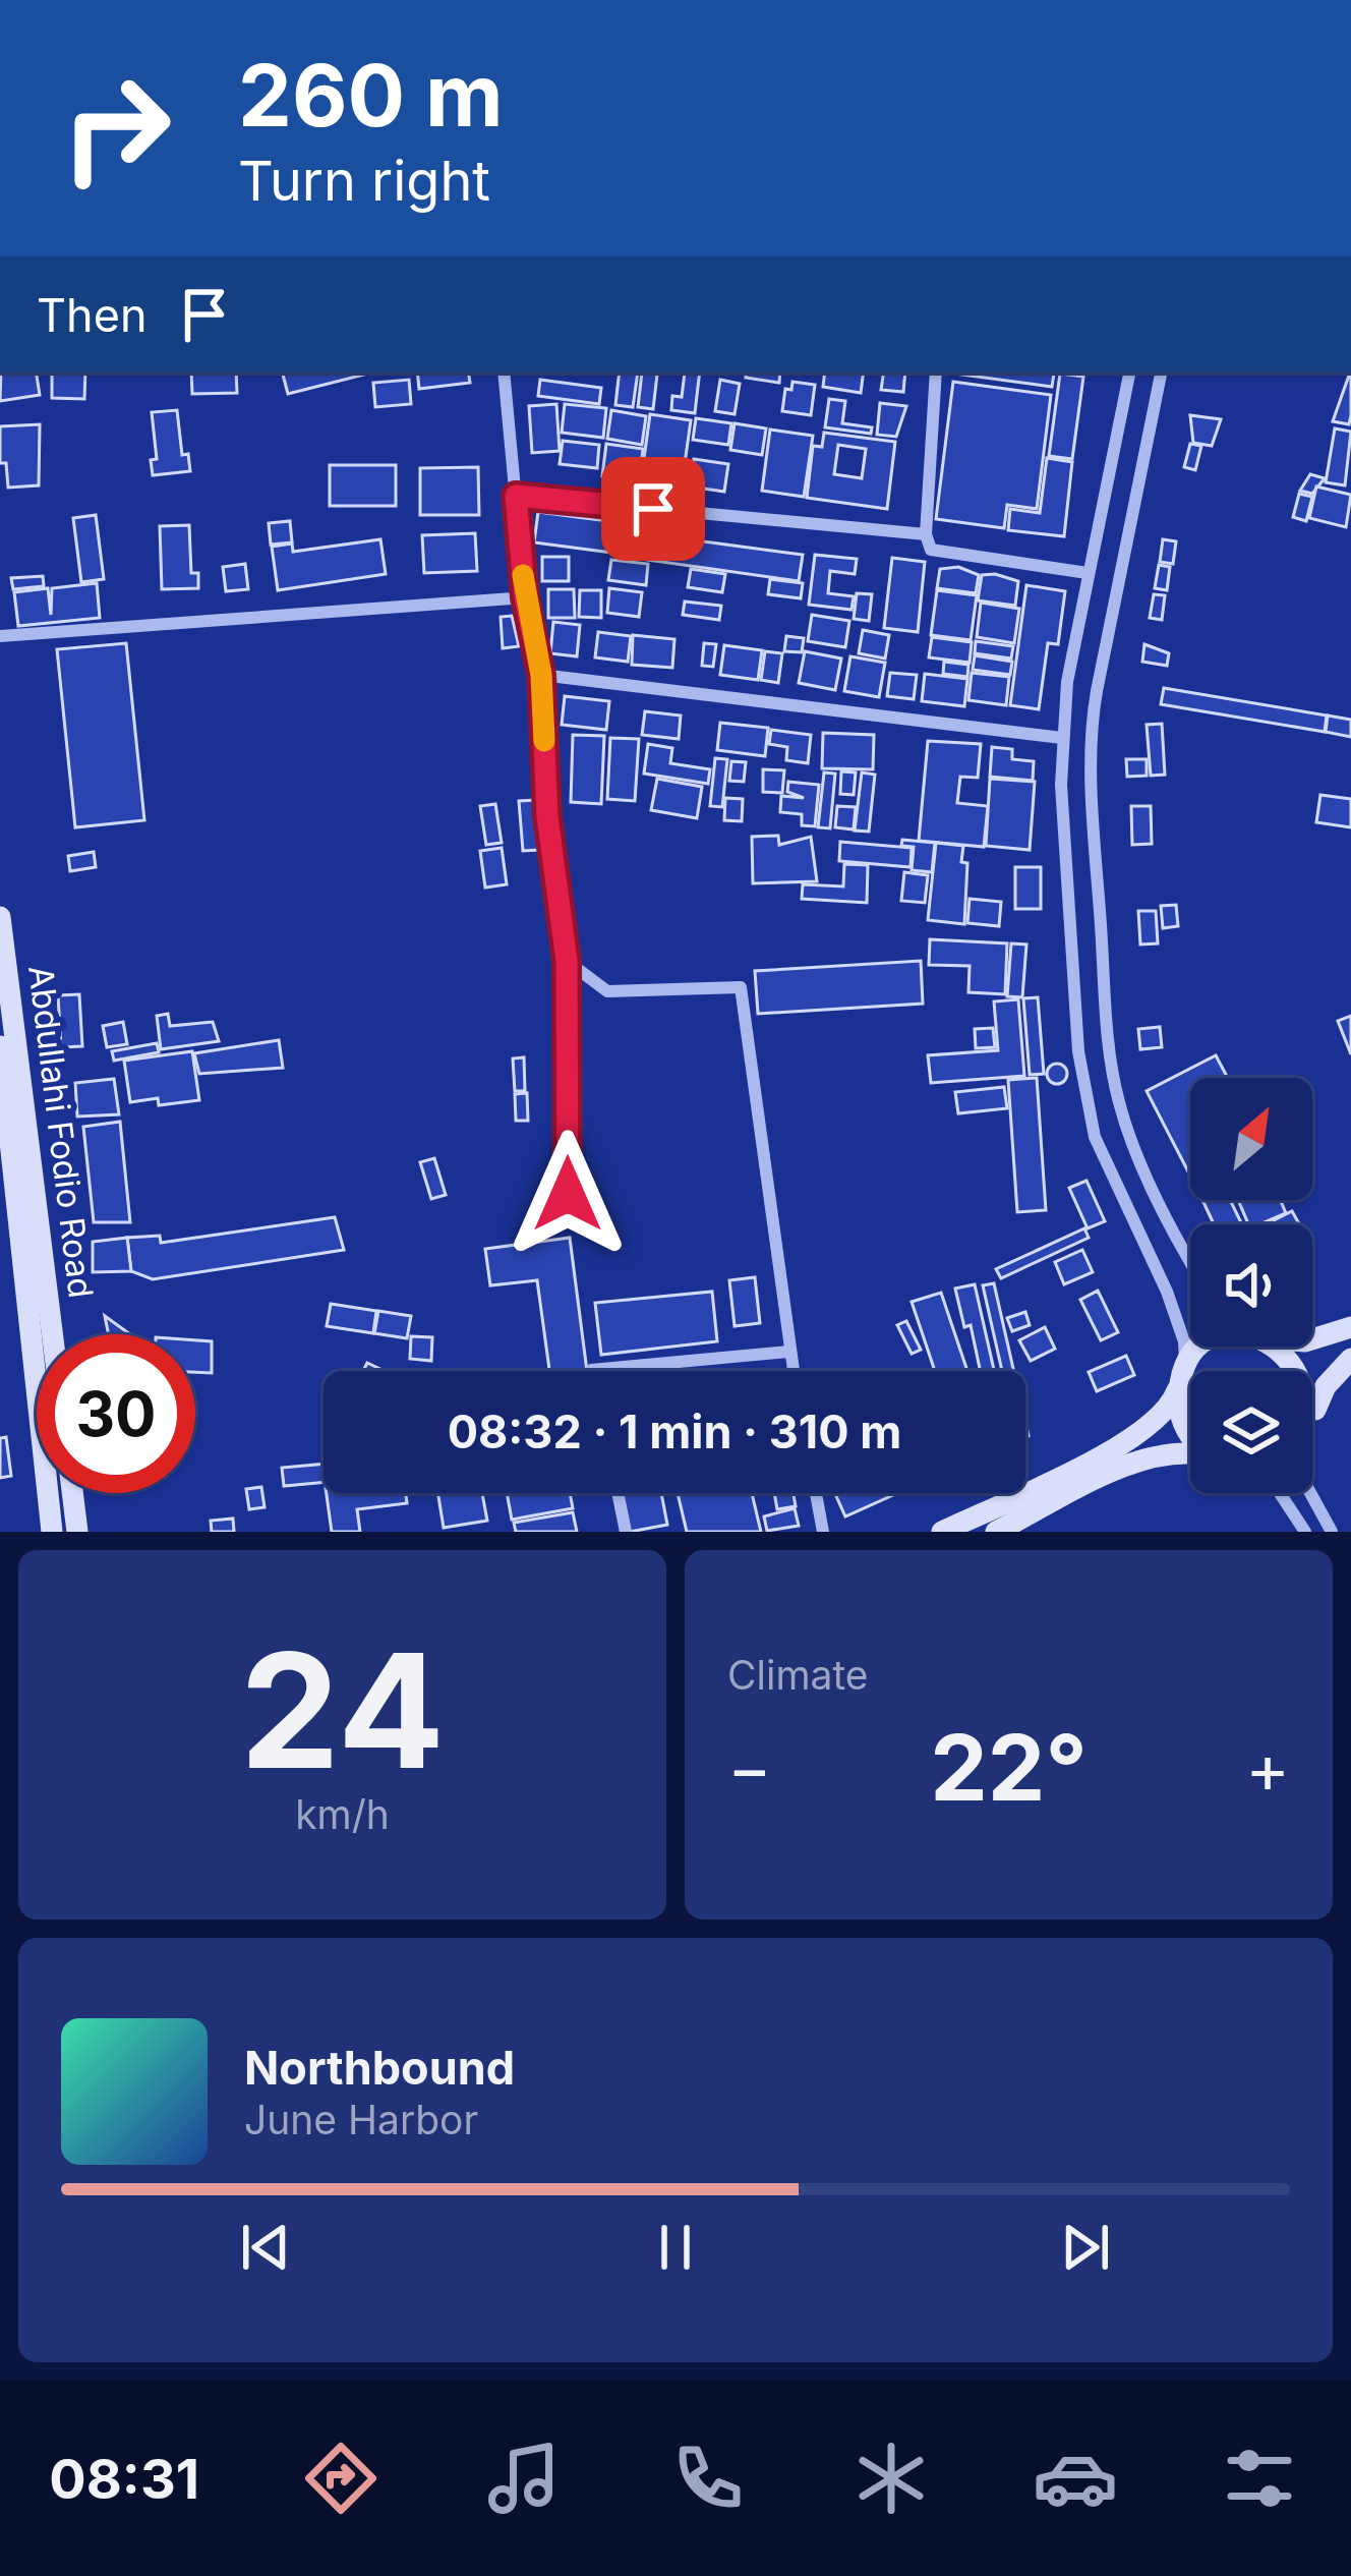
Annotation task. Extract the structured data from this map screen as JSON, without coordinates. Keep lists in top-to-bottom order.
{
  "streets": {
    "main road": ["Abdullahi Fodio Road"]
  },
  "north": "top right",
  "page": {
    "turn": ["260 m", "Turn right"],
    "then": "Then",
    "limit": "30",
    "trip": "08:32 · 1 min · 310 m",
    "tile": [
      ["24", "km/h"],
      "Climate"
    ],
    "heat": ["−", "22°", "+"],
    "song": ["Northbound", "June Harbor"],
    "tabs": "08:31"
  }
}
